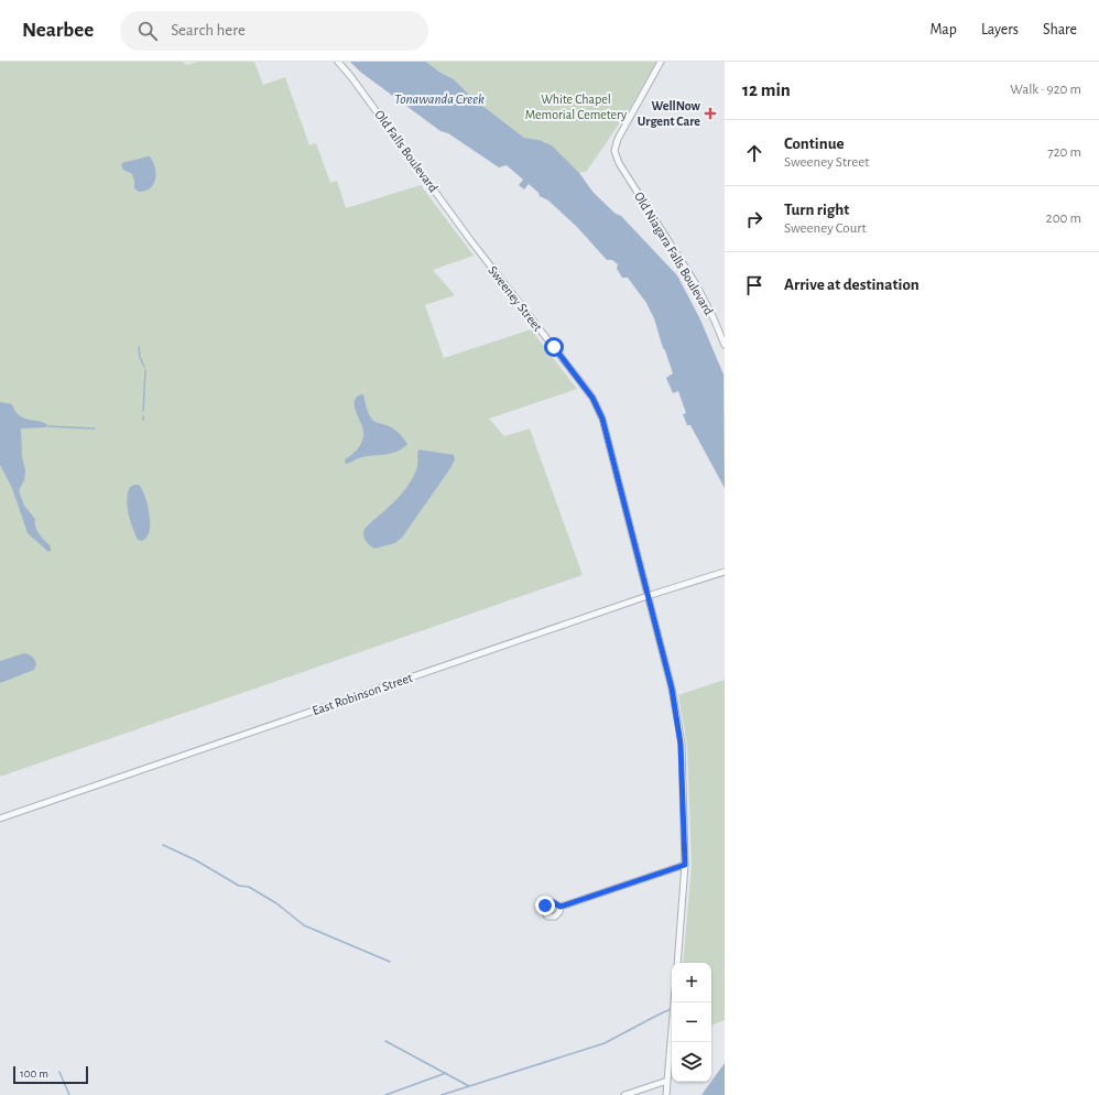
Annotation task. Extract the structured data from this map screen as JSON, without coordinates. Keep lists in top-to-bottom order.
{
  "streets": {
    "street": [
      "Old Falls Boulevard",
      "Old Niagara Falls Boulevard",
      "Sweeney Street",
      "East Robinson Street"
    ]
  },
  "crossings": [
    ["Old Falls Boulevard", "Sweeney Street"],
    ["Sweeney Street", "East Robinson Street"]
  ],
  "water": ["Tonawanda Creek"],
  "parks": ["White Chapel Memorial Cemetery"],
  "places": {
    "health": ["WellNow Urgent Care"]
  },
  "scale_bar": "100 m",
  "page": {
    "header": "Nearbee",
    "search": "Search here",
    "nav": ["Map", "Layers", "Share"],
    "heading": ["12 min", "Walk · 920 m"],
    "list": [
      ["Continue", "Sweeney Street", "720 m"],
      ["Turn right", "Sweeney Court", "200 m"],
      "Arrive at destination"
    ],
    "map_buttons": ["+", "−"],
    "scale": "100 m"
  }
}
